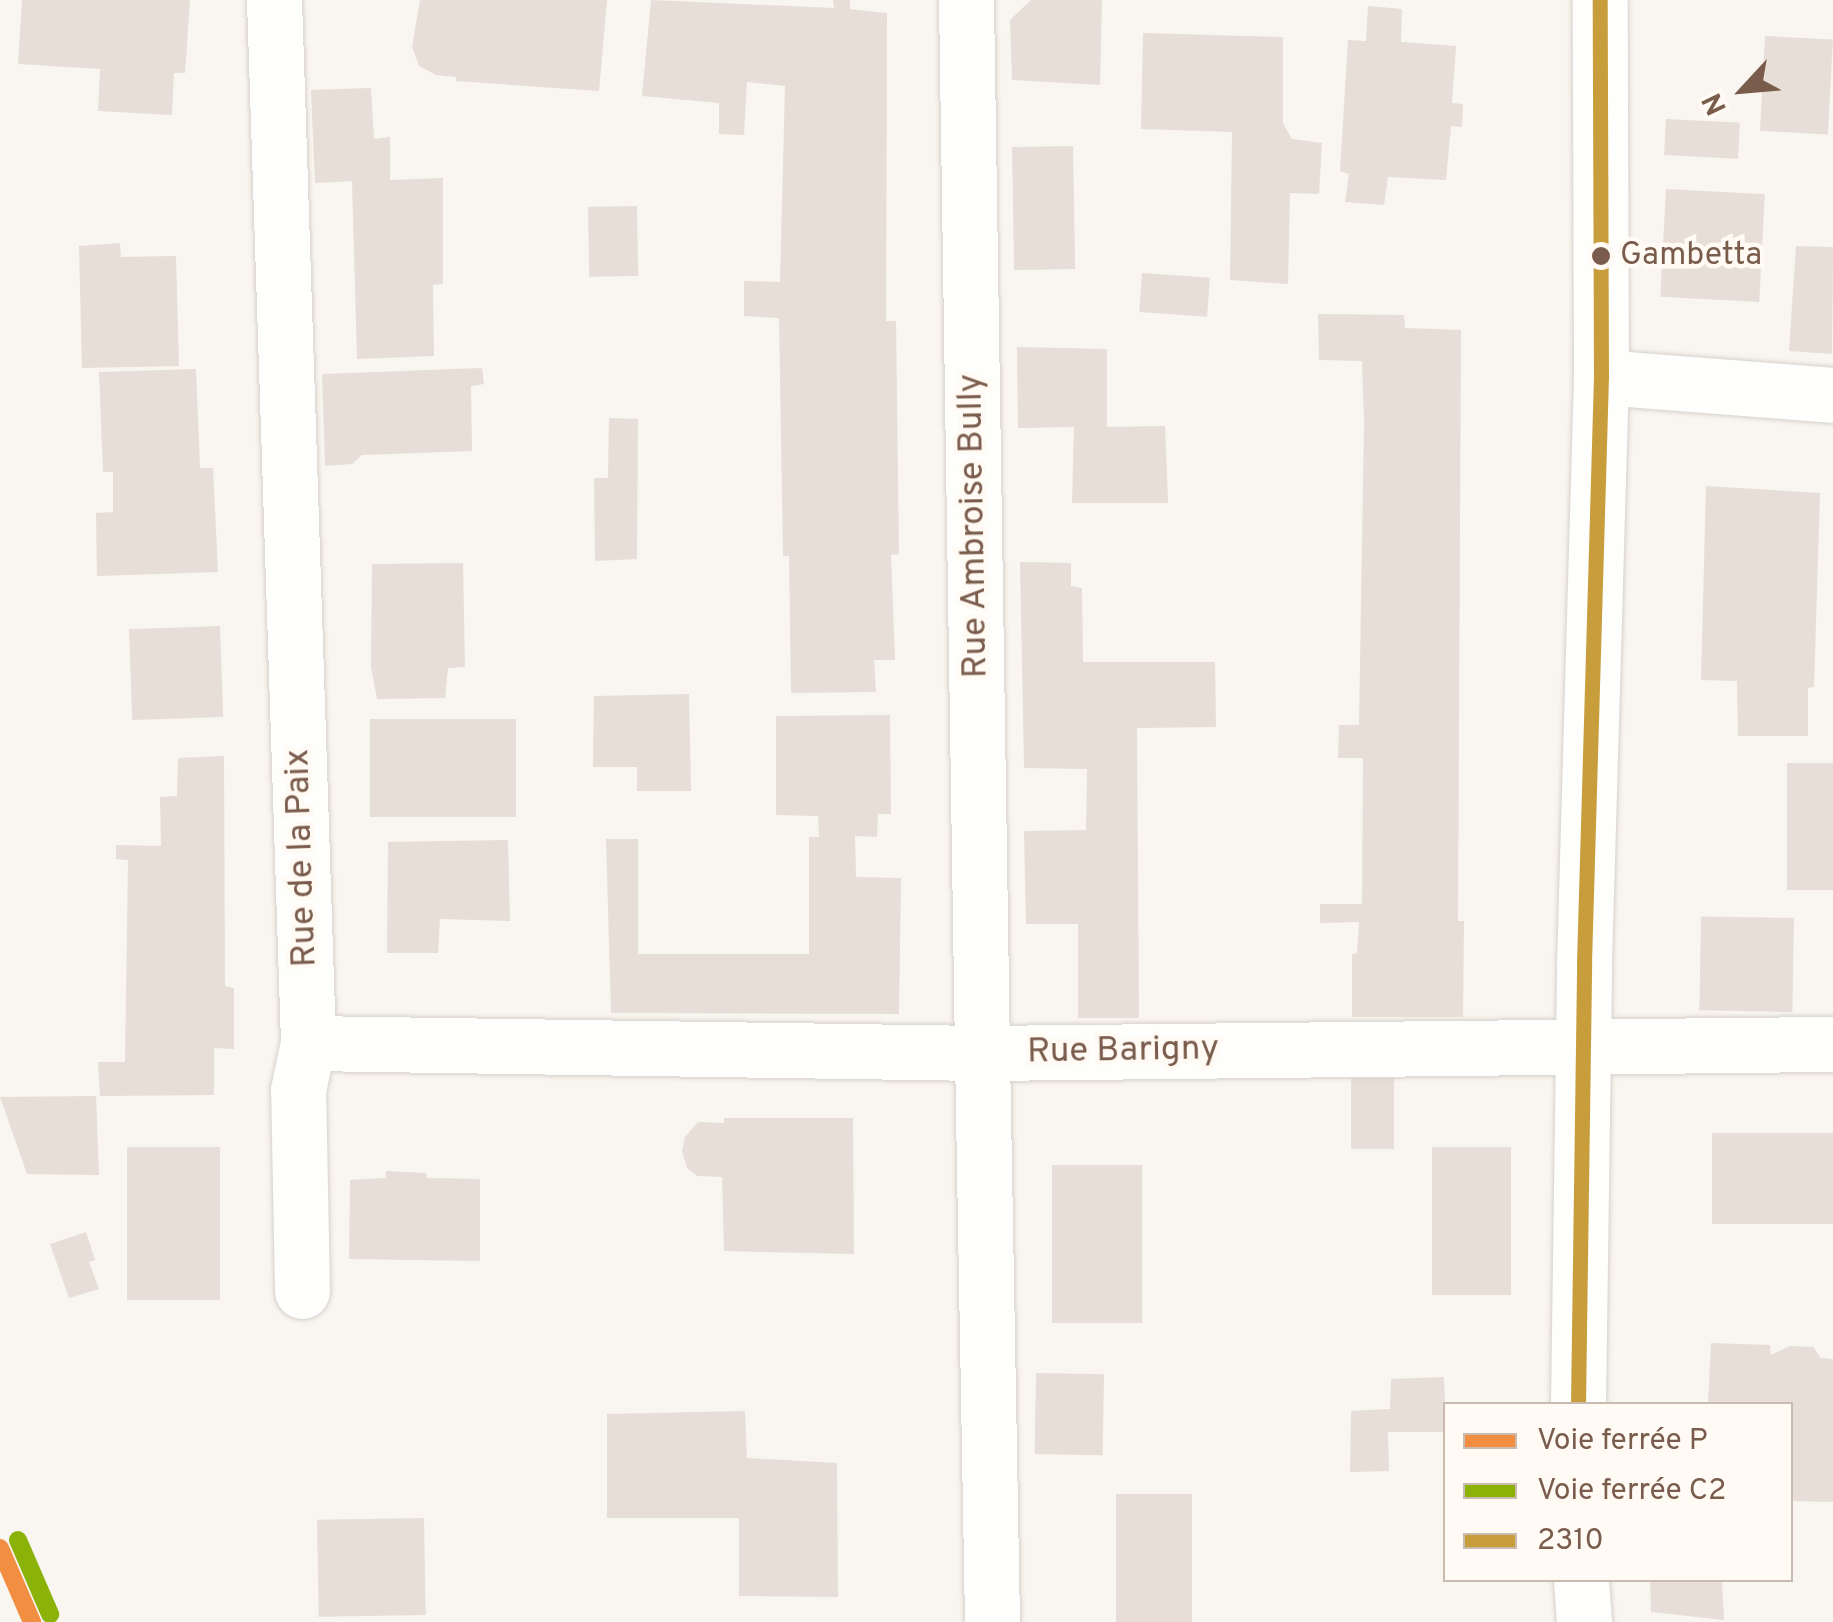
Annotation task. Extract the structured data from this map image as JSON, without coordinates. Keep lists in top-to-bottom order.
{
  "streets": {
    "street": ["Rue Ambroise Bully", "Rue de la Paix", "Rue Barigny"]
  },
  "crossings": [
    ["Rue Ambroise Bully", "Rue Barigny"]
  ],
  "places": ["Gambetta"],
  "lines": ["transit line 2310", "rail line C2", "rail line P"],
  "legend": ["Voie ferrée P", "Voie ferrée C2", "2310"],
  "north": "bottom left"
}
